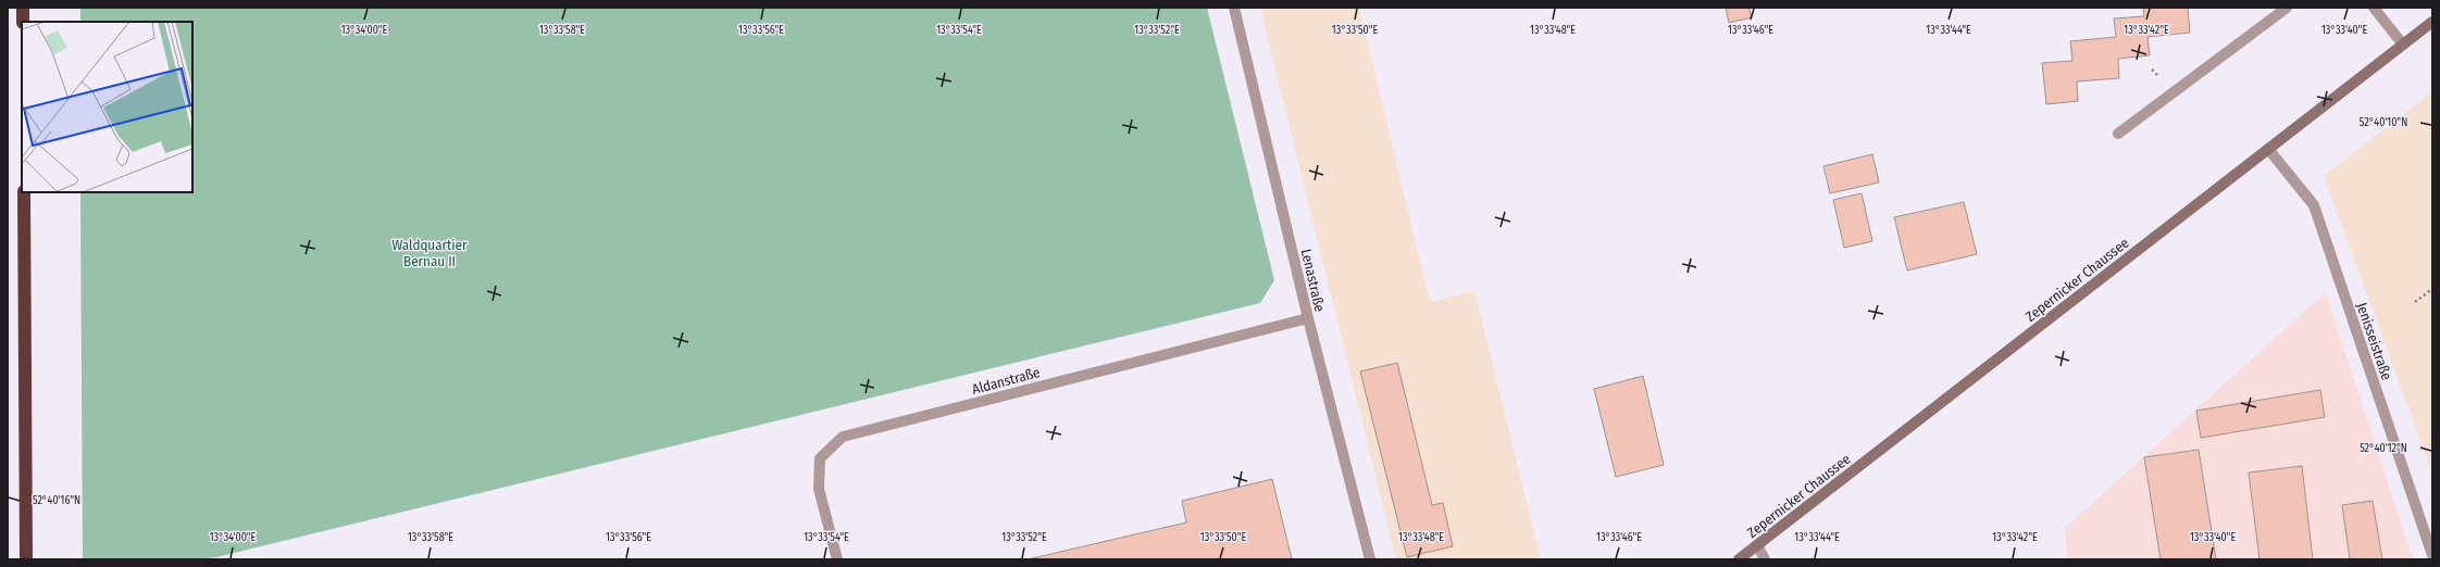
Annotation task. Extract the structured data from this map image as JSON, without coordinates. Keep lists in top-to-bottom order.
{
  "streets": {
    "main road": ["Zepernicker Chaussee"],
    "street": ["Lenastraße", "Jenisseistraße", "Aldanstraße"]
  },
  "crossings": [
    ["Zepernicker Chaussee", "Jenisseistraße"],
    ["Lenastraße", "Aldanstraße"]
  ],
  "parks": ["Waldquartier Bernau II"],
  "coordinates": [
    "13°34'00\"E",
    "13°33'58\"E",
    "13°33'56\"E",
    "13°33'54\"E",
    "13°33'52\"E",
    "13°33'50\"E",
    "13°33'48\"E",
    "13°33'46\"E",
    "13°33'44\"E",
    "13°33'42\"E",
    "13°33'40\"E",
    "52°40'10\"N",
    "52°40'12\"N",
    "52°40'16\"N"
  ]
}
